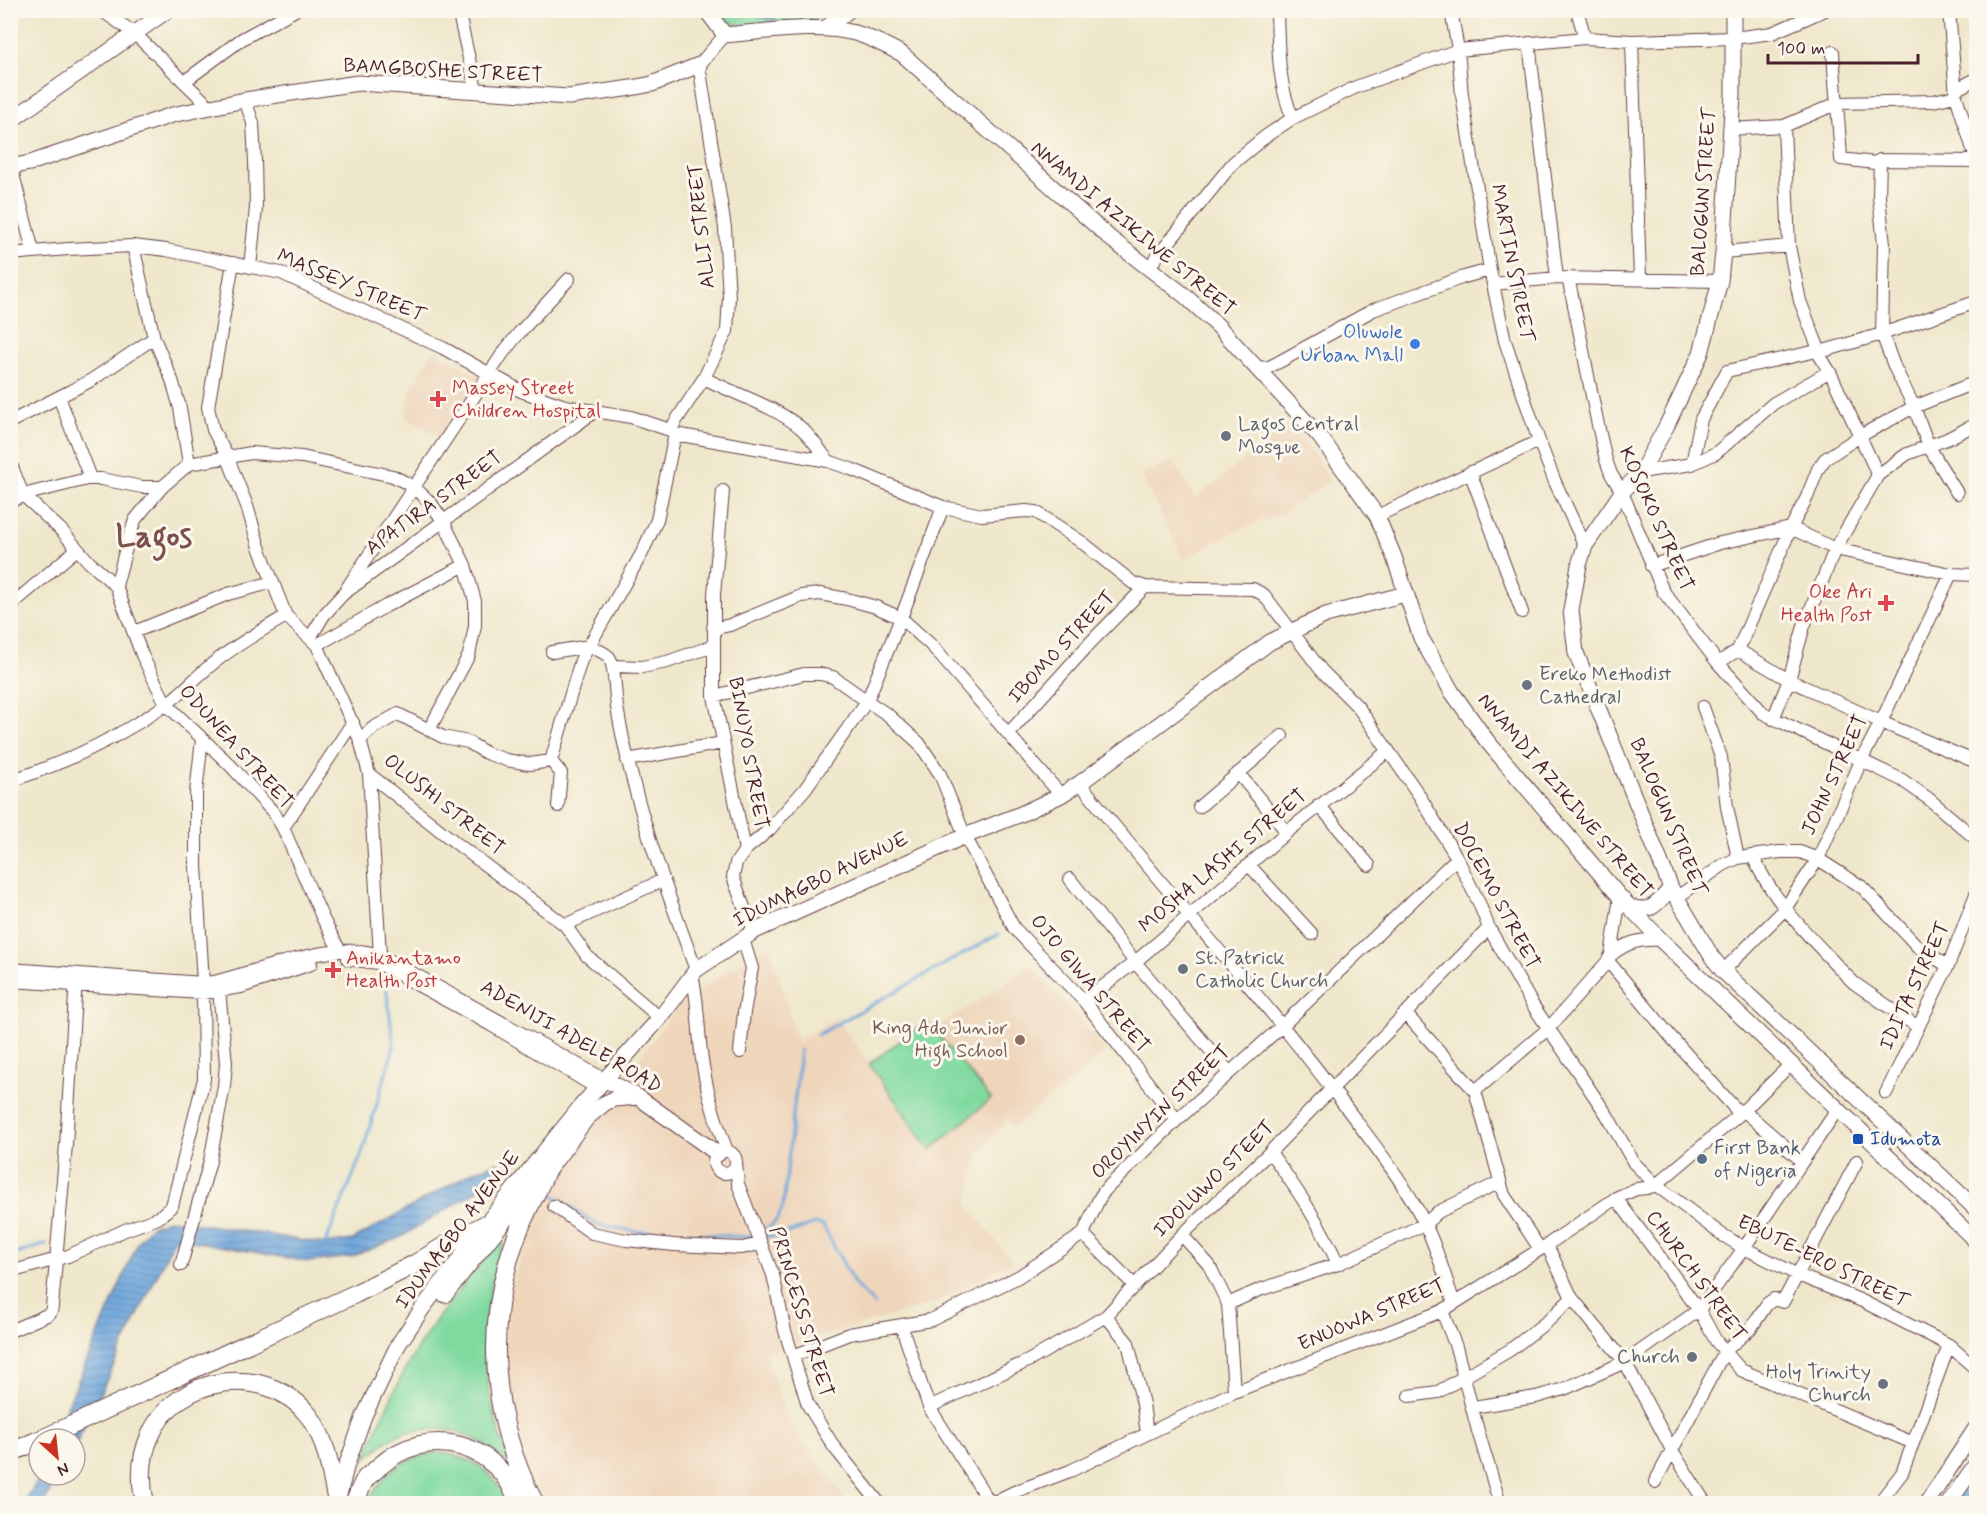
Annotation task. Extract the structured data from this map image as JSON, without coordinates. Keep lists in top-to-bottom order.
{
  "streets": {
    "main road": [
      "BAMGBOSHE STREET",
      "BALOGUN STREET",
      "NNAMDI AZIKIWE STREET",
      "IDUMAGBO AVENUE",
      "ADENIJI ADELE ROAD"
    ],
    "street": [
      "ALLI STREET",
      "MARTIN STREET",
      "MASSEY STREET",
      "APATIRA STREET",
      "KOSOKO STREET",
      "IBOMO STREET",
      "ODUNEA STREET",
      "BINUYO STREET",
      "JOHN STREET",
      "OLUSHI STREET",
      "MOSHA LASHI STREET",
      "DOCEMO STREET",
      "OJO GIWA STREET",
      "IDITA STREET",
      "OROYINYIN STREET",
      "IDOLUWO STEET",
      "EBUTE-ERO STREET",
      "CHURCH STREET",
      "PRINCESS STREET",
      "ENUOWA STREET"
    ]
  },
  "crossings": [
    ["BAMGBOSHE STREET", "ALLI STREET"],
    ["BALOGUN STREET", "MARTIN STREET"],
    ["BALOGUN STREET", "KOSOKO STREET"],
    ["BALOGUN STREET", "JOHN STREET"],
    ["ALLI STREET", "MASSEY STREET"],
    ["NNAMDI AZIKIWE STREET", "IDUMAGBO AVENUE"],
    ["NNAMDI AZIKIWE STREET", "ENUOWA STREET"],
    ["MASSEY STREET", "APATIRA STREET"],
    ["MASSEY STREET", "IBOMO STREET"],
    ["MASSEY STREET", "OLUSHI STREET"],
    ["MASSEY STREET", "DOCEMO STREET"],
    ["APATIRA STREET", "OLUSHI STREET"],
    ["KOSOKO STREET", "JOHN STREET"],
    ["IBOMO STREET", "DOCEMO STREET"],
    ["ODUNEA STREET", "ADENIJI ADELE ROAD"],
    ["BINUYO STREET", "OJO GIWA STREET"],
    ["OLUSHI STREET", "IDUMAGBO AVENUE"],
    ["MOSHA LASHI STREET", "DOCEMO STREET"],
    ["MOSHA LASHI STREET", "OJO GIWA STREET"],
    ["IDUMAGBO AVENUE", "DOCEMO STREET"],
    ["IDUMAGBO AVENUE", "OJO GIWA STREET"],
    ["IDUMAGBO AVENUE", "ADENIJI ADELE ROAD"],
    ["DOCEMO STREET", "OROYINYIN STREET"],
    ["DOCEMO STREET", "IDOLUWO STEET"],
    ["DOCEMO STREET", "EBUTE-ERO STREET"],
    ["DOCEMO STREET", "ENUOWA STREET"],
    ["OJO GIWA STREET", "OROYINYIN STREET"],
    ["ADENIJI ADELE ROAD", "PRINCESS STREET"],
    ["EBUTE-ERO STREET", "ENUOWA STREET"],
    ["CHURCH STREET", "ENUOWA STREET"]
  ],
  "districts": ["Lagos"],
  "places": {
    "other": [
      "Oluwole Urban Mall",
      "Lagos Central Mosque",
      "Ereko Methodist Cathedral",
      "St. Patrick Catholic Church",
      "King Ado Junior High School",
      "First Bank of Nigeria",
      "Church",
      "Holy Trinity Church"
    ],
    "health": ["Massey Street Children Hospital", "Oke Ari Health Post", "Anikantamo Health Post"],
    "transit": ["Idumota"]
  },
  "scale_bar": "100 m",
  "north": "bottom right"
}
